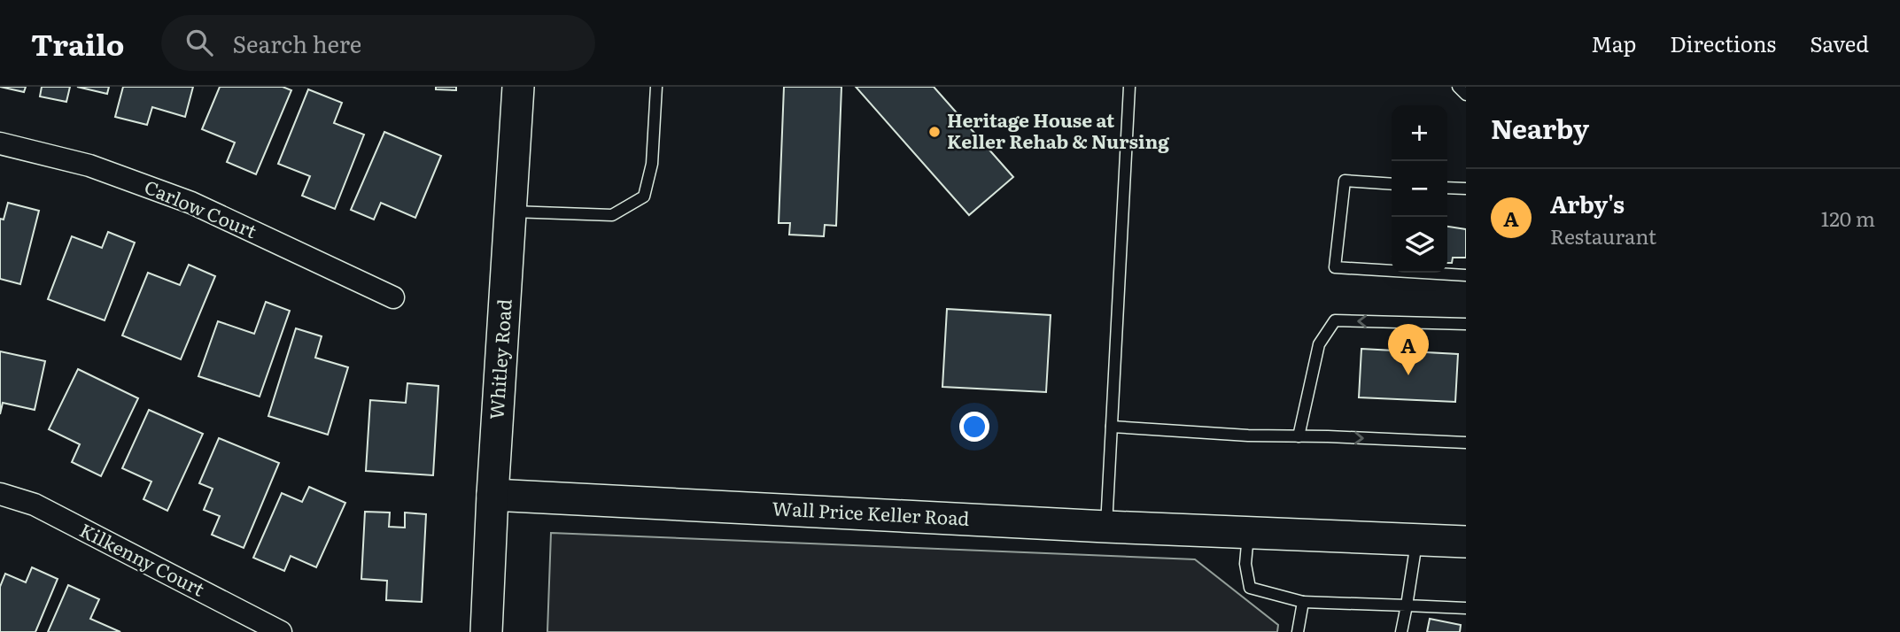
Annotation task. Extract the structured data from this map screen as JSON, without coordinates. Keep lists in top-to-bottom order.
{
  "streets": {
    "street": [
      "Carlow Court",
      "Whitley Road",
      "Wall Price Keller Road",
      "Kilkenny Court"
    ]
  },
  "crossings": [
    ["Whitley Road", "Wall Price Keller Road"]
  ],
  "places": ["Heritage House at Keller Rehab & Nursing"],
  "page": {
    "header": "Trailo",
    "search": "Search here",
    "nav": ["Map", "Directions", "Saved"],
    "heading": "Nearby",
    "map_buttons": ["+", "−"],
    "list": [
      {
        "mark": "A",
        "name": "Arby's",
        "note": "Restaurant",
        "value": "120 m"
      }
    ],
    "pins": "A"
  }
}
